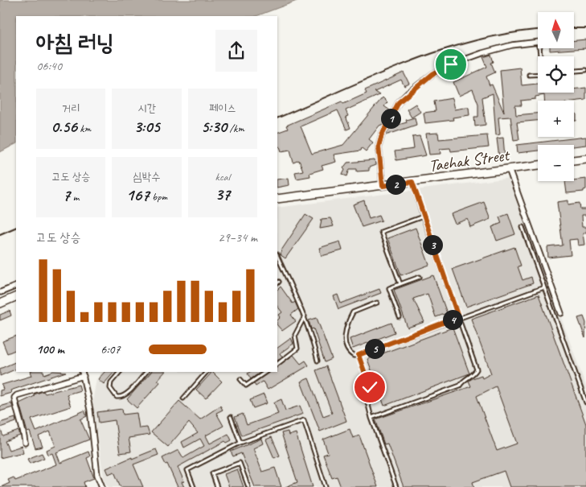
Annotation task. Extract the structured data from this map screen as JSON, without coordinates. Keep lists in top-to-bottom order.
{
  "streets": {
    "main road": ["Taehak Street"]
  },
  "north": "top",
  "page": {
    "map_buttons": ["+", "−"],
    "heading": ["아침 러닝", "06:40"],
    "stats": [
      ["거리", "0.56 km"],
      ["시간", "3:05"],
      ["페이스", "5:30 /km"],
      ["고도 상승", "7 m"],
      ["심박수", "167 bpm"],
      ["kcal", "37"]
    ],
    "pins": [
      "1",
      "2",
      "3",
      "4",
      "5"
    ],
    "chart": ["고도 상승", "29–34 m"],
    "list": [
      {
        "name": "100 m",
        "note": "6:07"
      }
    ]
  }
}
